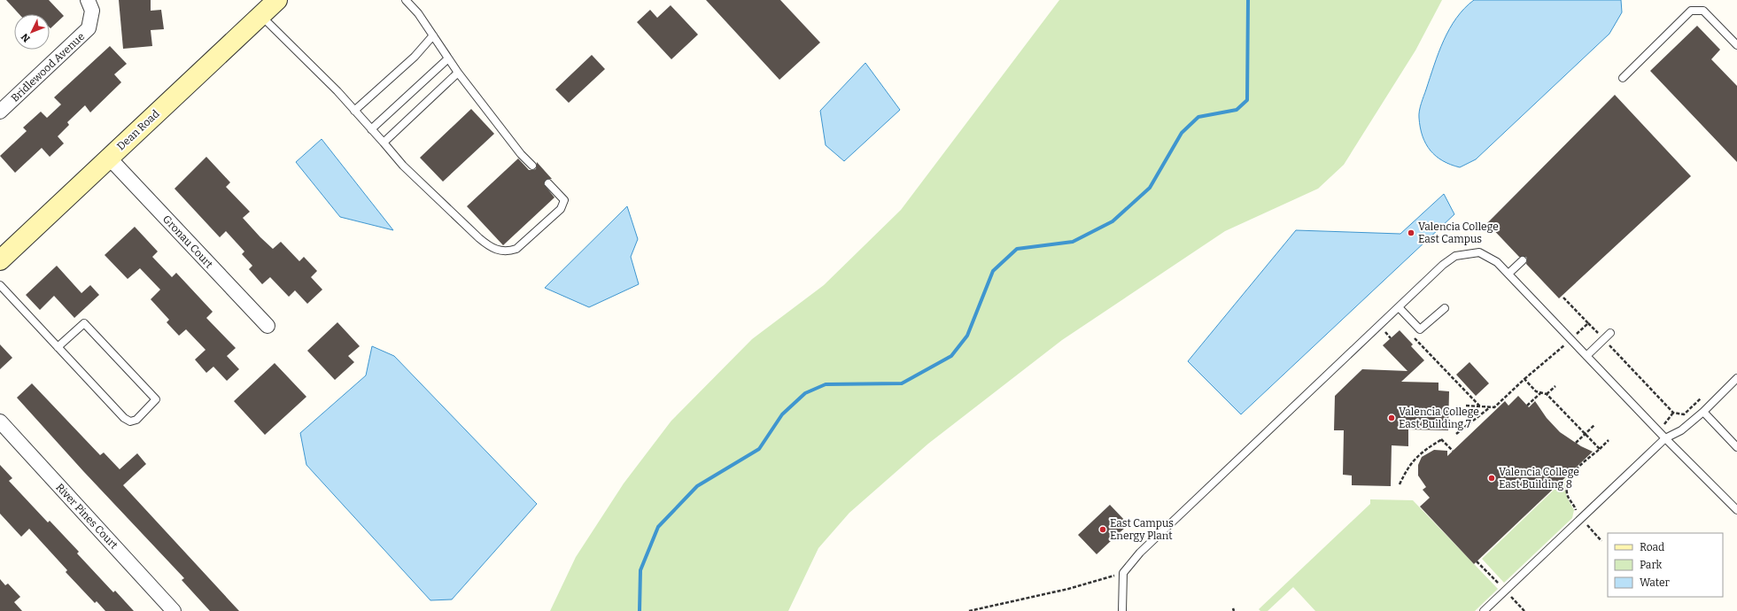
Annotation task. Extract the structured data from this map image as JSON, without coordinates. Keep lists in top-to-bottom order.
{
  "streets": {
    "main road": ["Dean Road"],
    "street": ["Bridlewood Avenue", "Gronau Court", "River Pines Court"]
  },
  "crossings": [
    ["Dean Road", "Gronau Court"]
  ],
  "places": [
    "Valencia College East Campus",
    "Valencia College East Building 7",
    "Valencia College East Building 8",
    "East Campus Energy Plant"
  ],
  "legend": ["Road", "Park", "Water"],
  "north": "bottom left"
}
